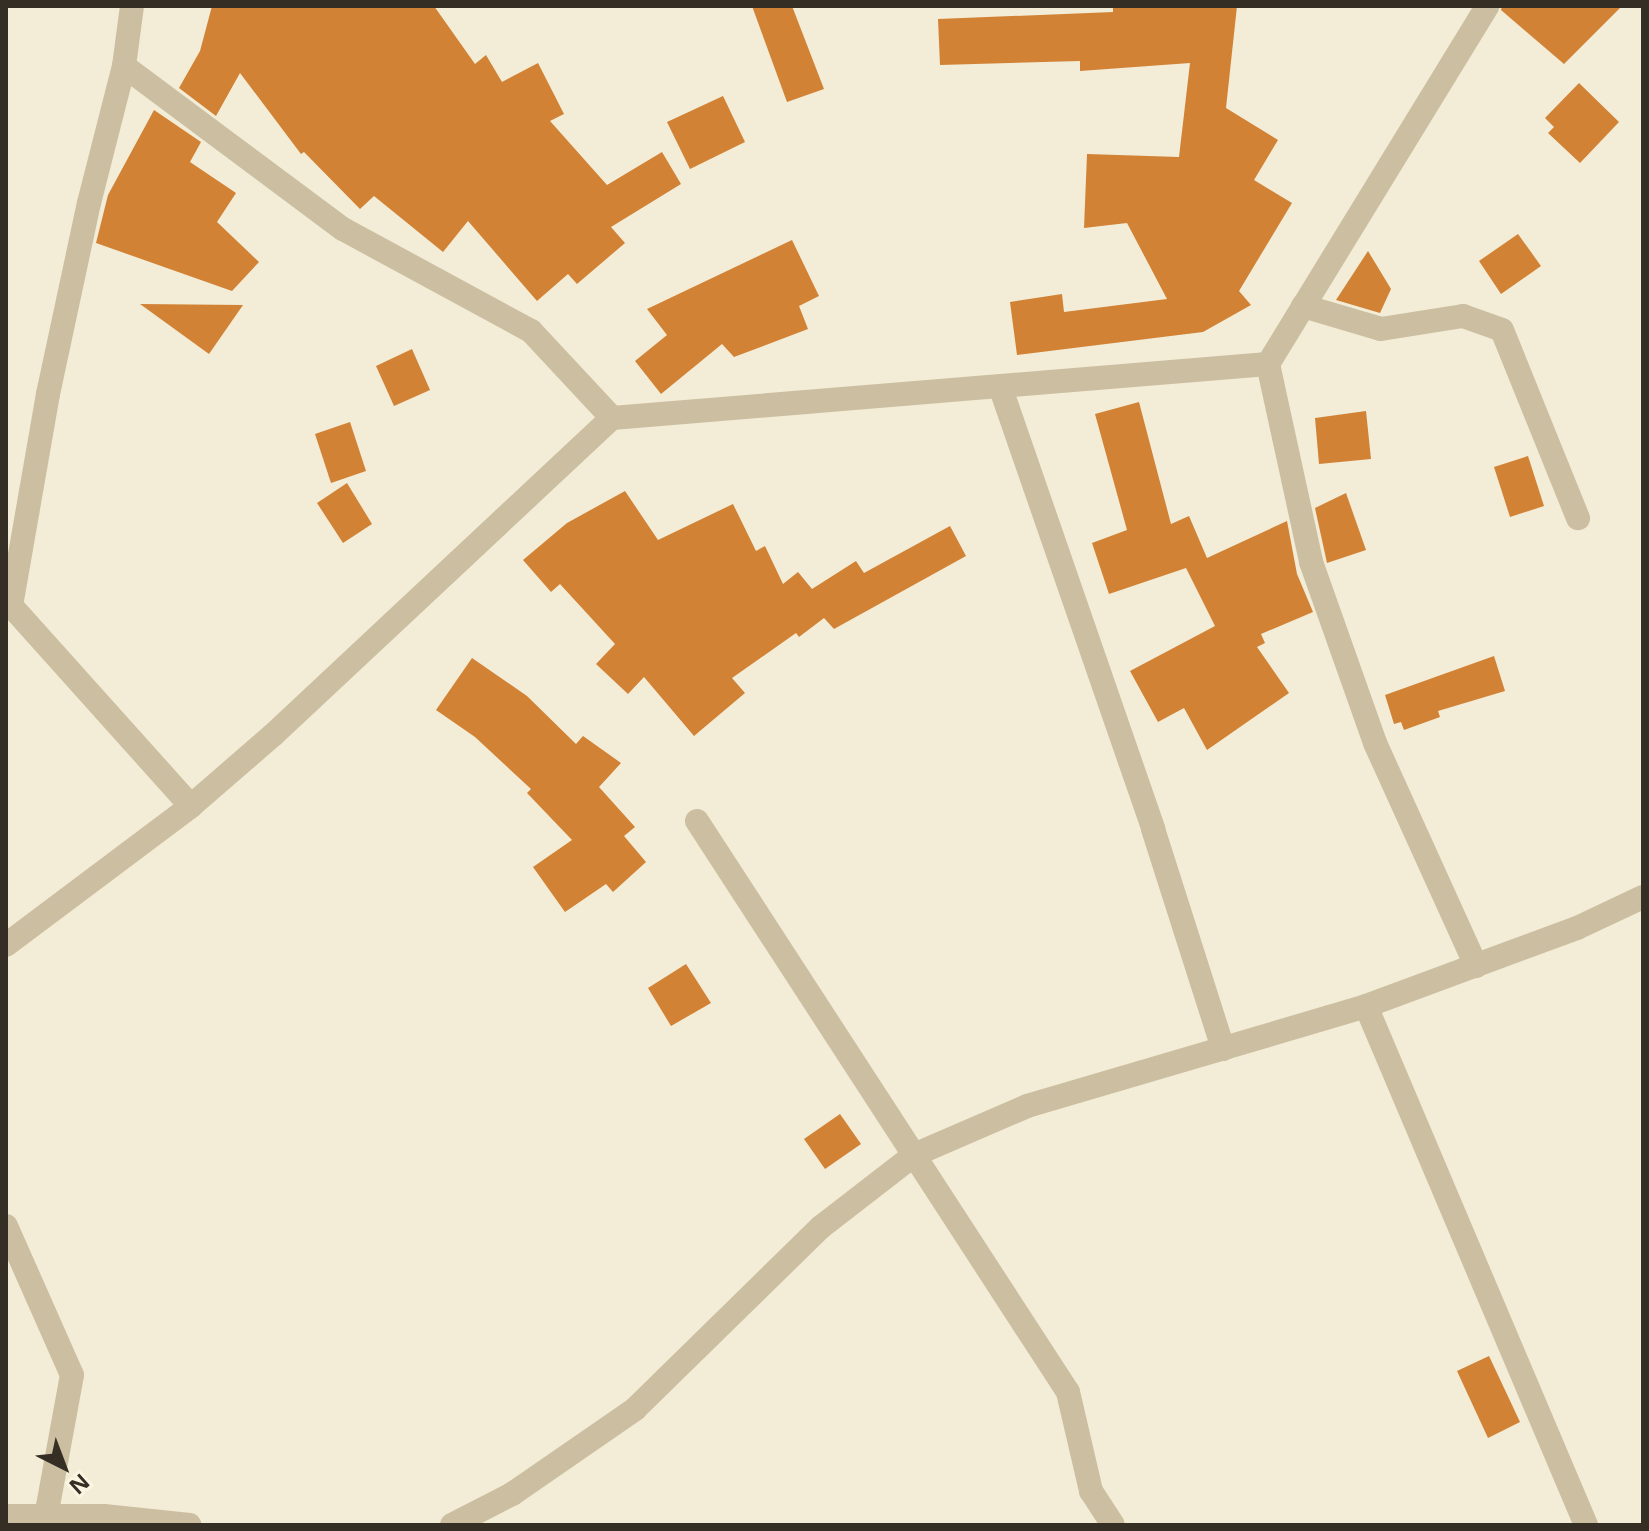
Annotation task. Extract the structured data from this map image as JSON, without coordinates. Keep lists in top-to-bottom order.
{
  "north": "bottom right"
}
